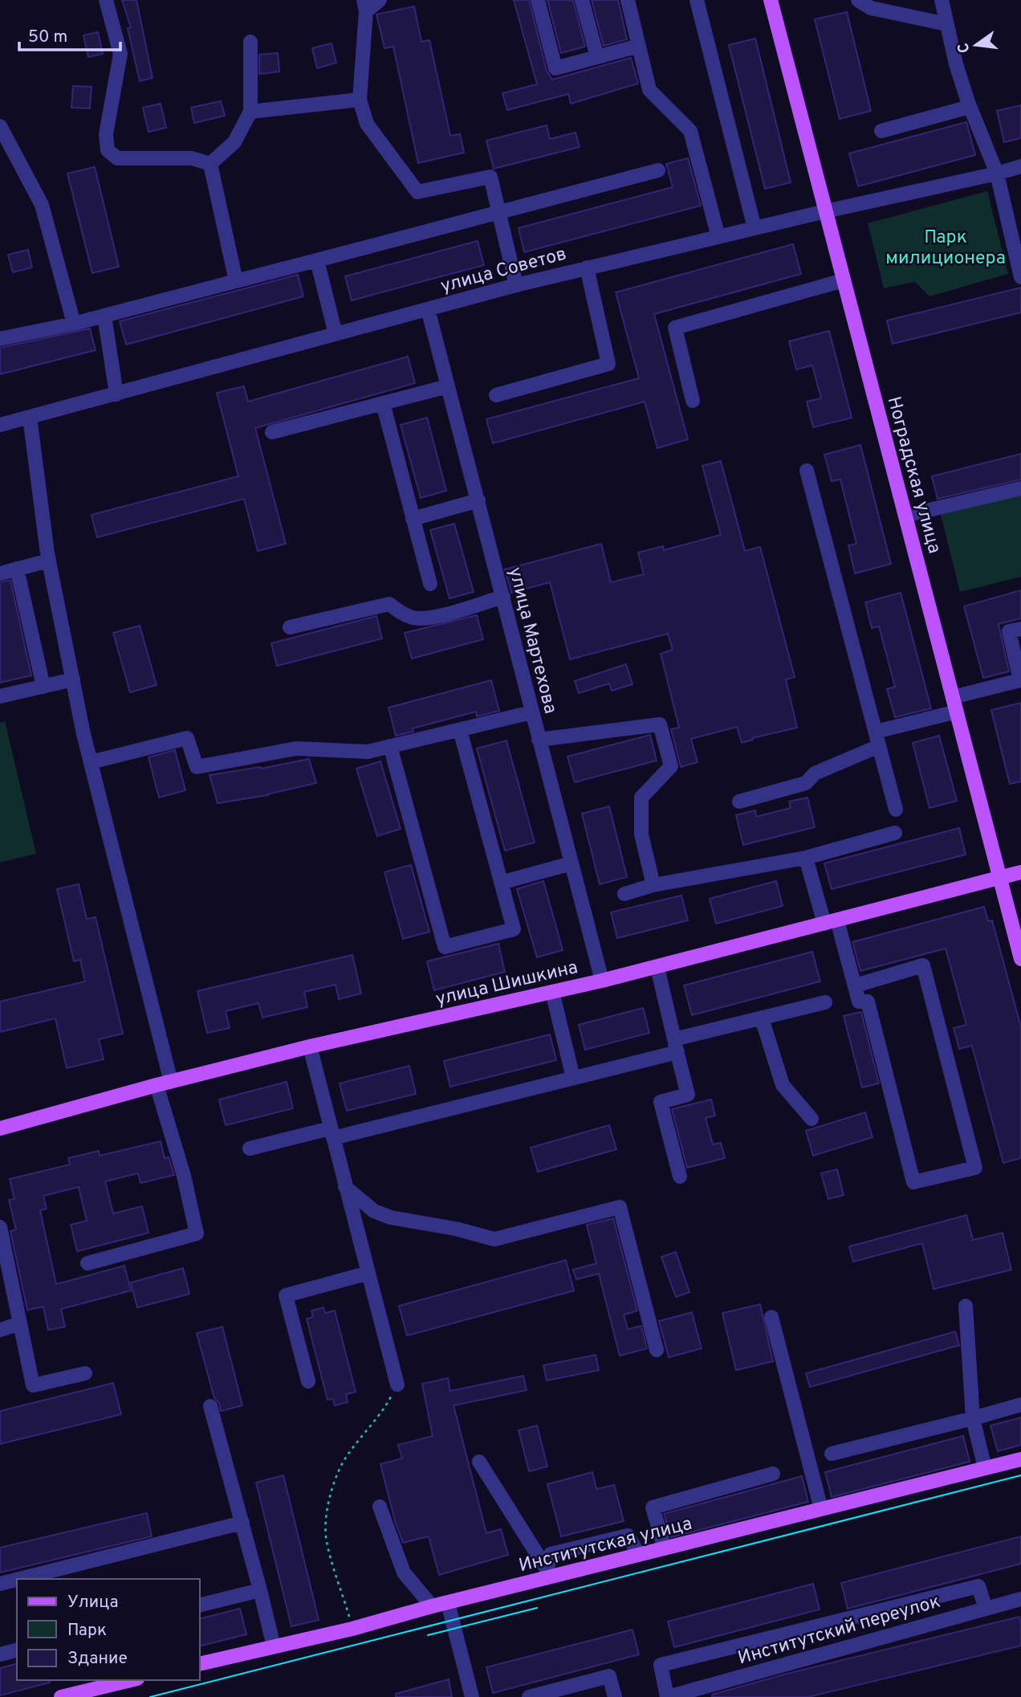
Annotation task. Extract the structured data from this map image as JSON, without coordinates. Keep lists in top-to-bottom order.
{
  "streets": {
    "main road": ["Ноградская улица", "улица Шишкина", "Институтская улица"],
    "street": ["улица Советов", "улица Мартехова", "Институтский переулок"]
  },
  "crossings": [
    ["улица Советов", "Ноградская улица"],
    ["улица Советов", "улица Мартехова"],
    ["Ноградская улица", "улица Шишкина"],
    ["улица Мартехова", "улица Шишкина"]
  ],
  "parks": ["Парк милиционера"],
  "legend": ["Улица", "Парк", "Здание"],
  "scale_bar": "50 m",
  "north": "left"
}
